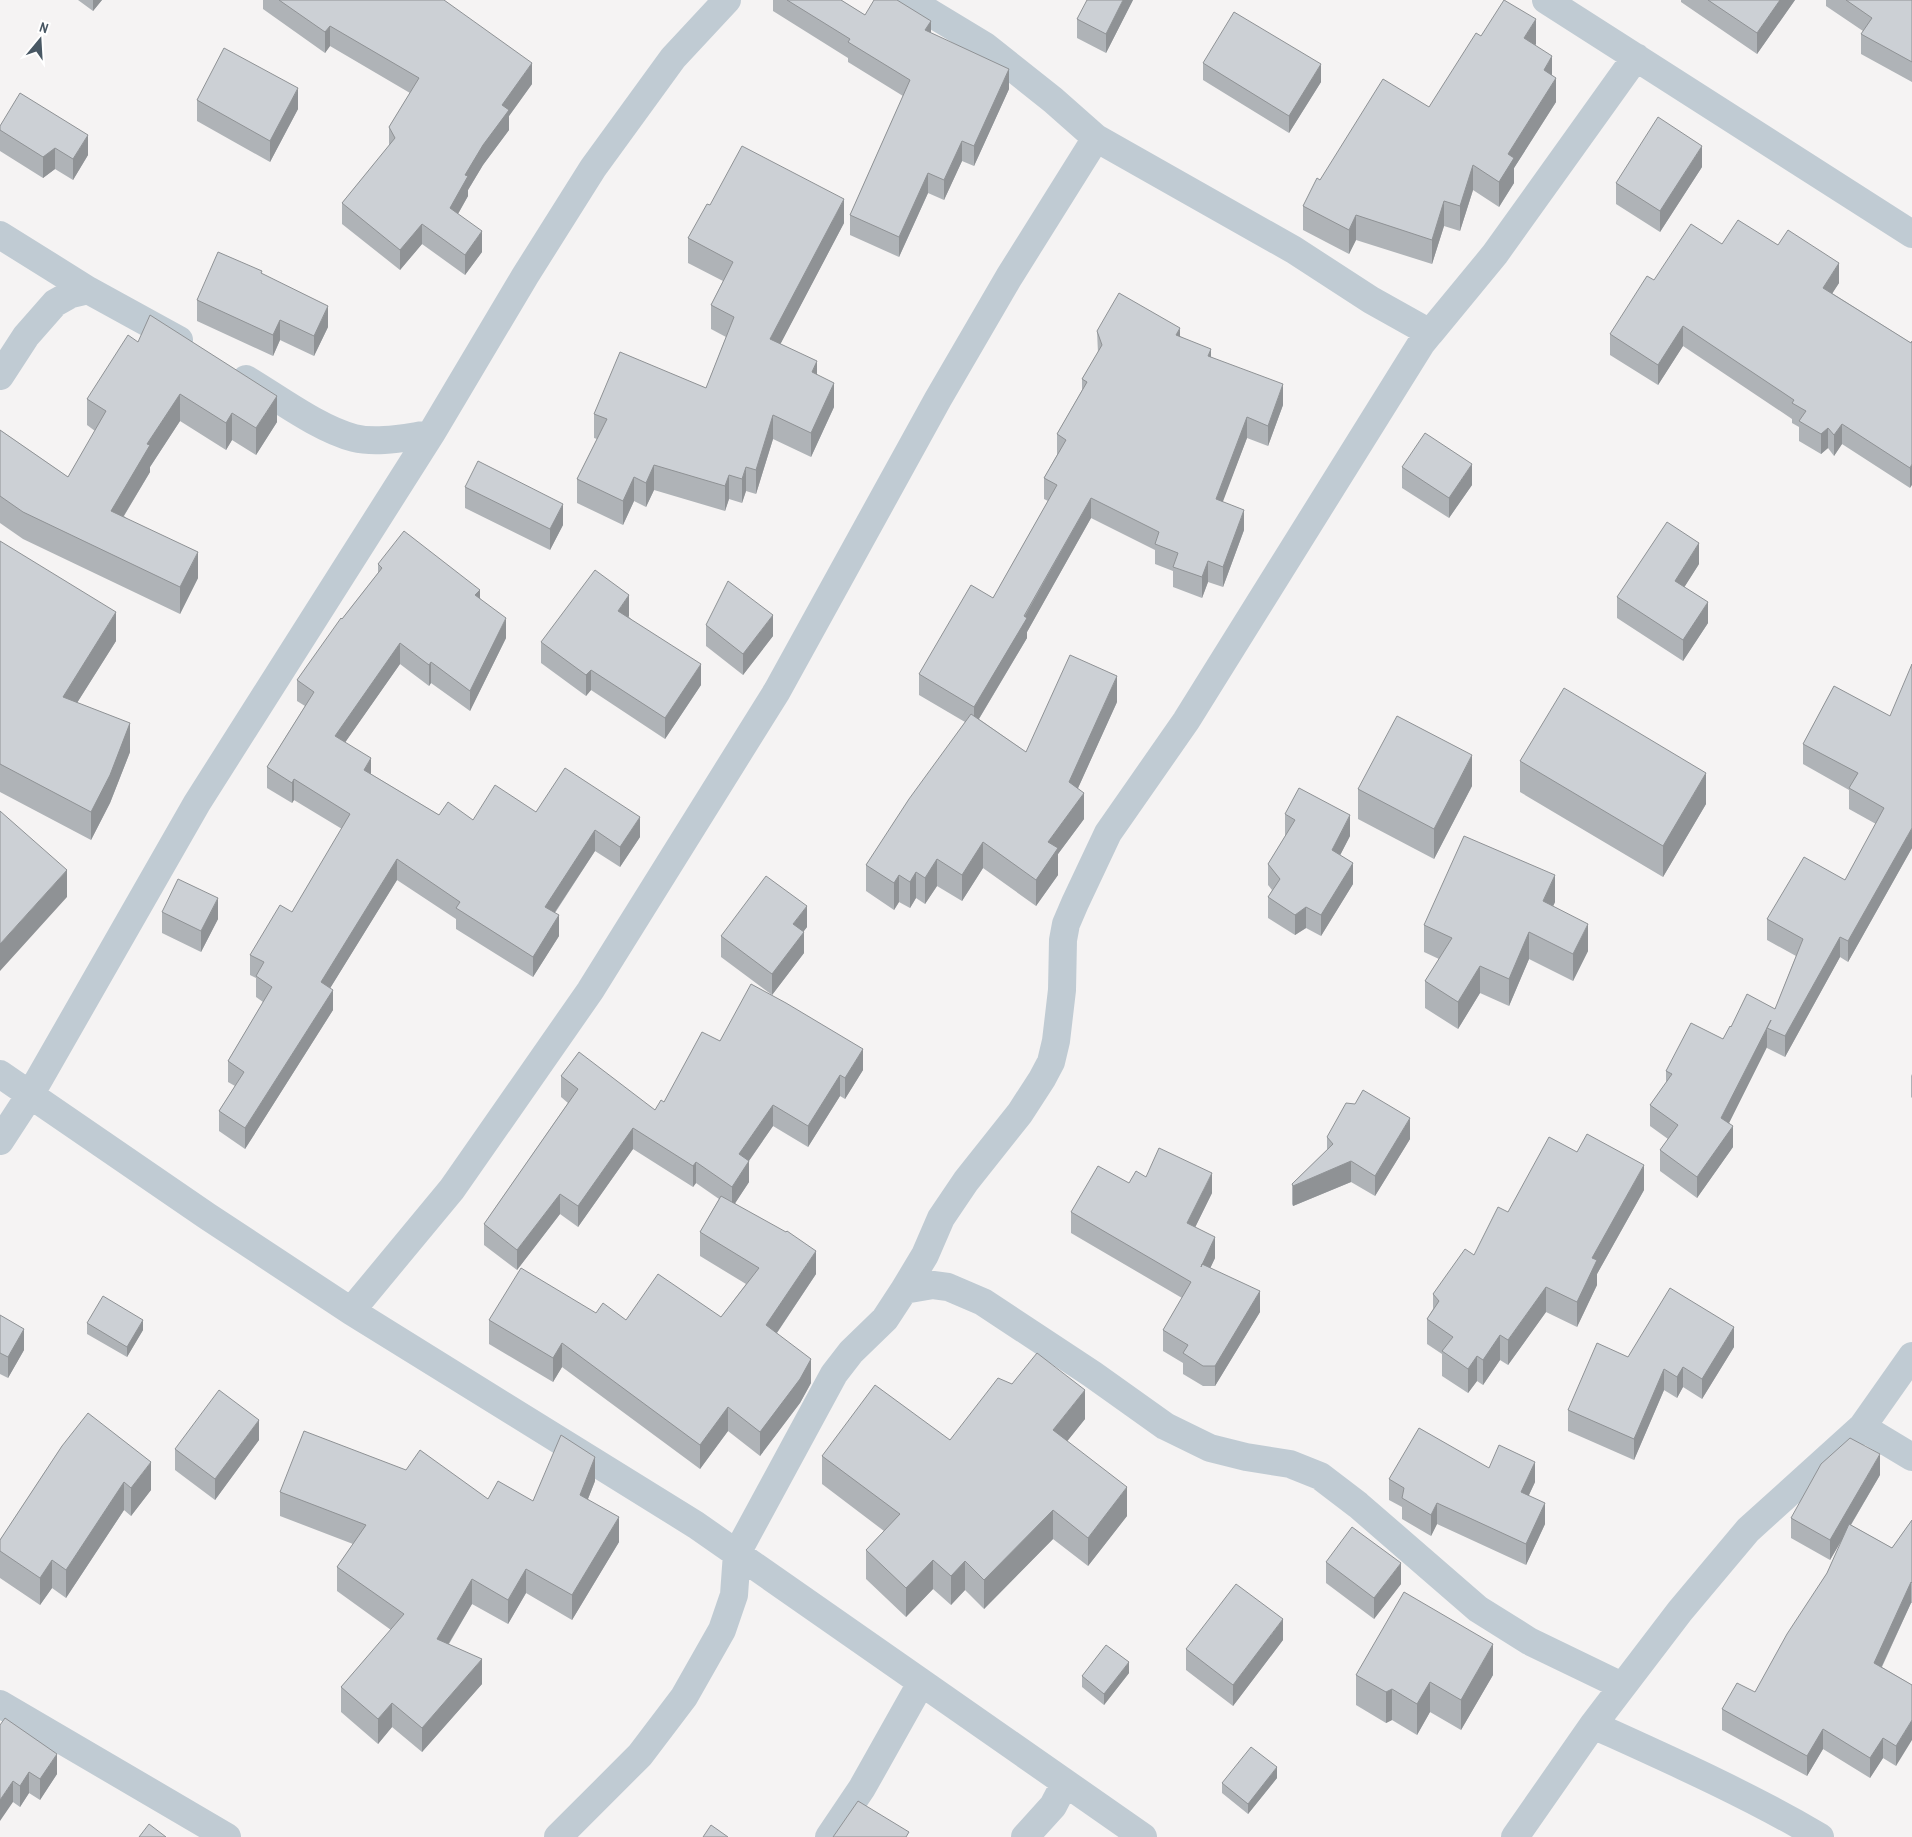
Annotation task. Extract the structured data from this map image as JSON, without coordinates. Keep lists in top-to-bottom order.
{
  "north": "top"
}
